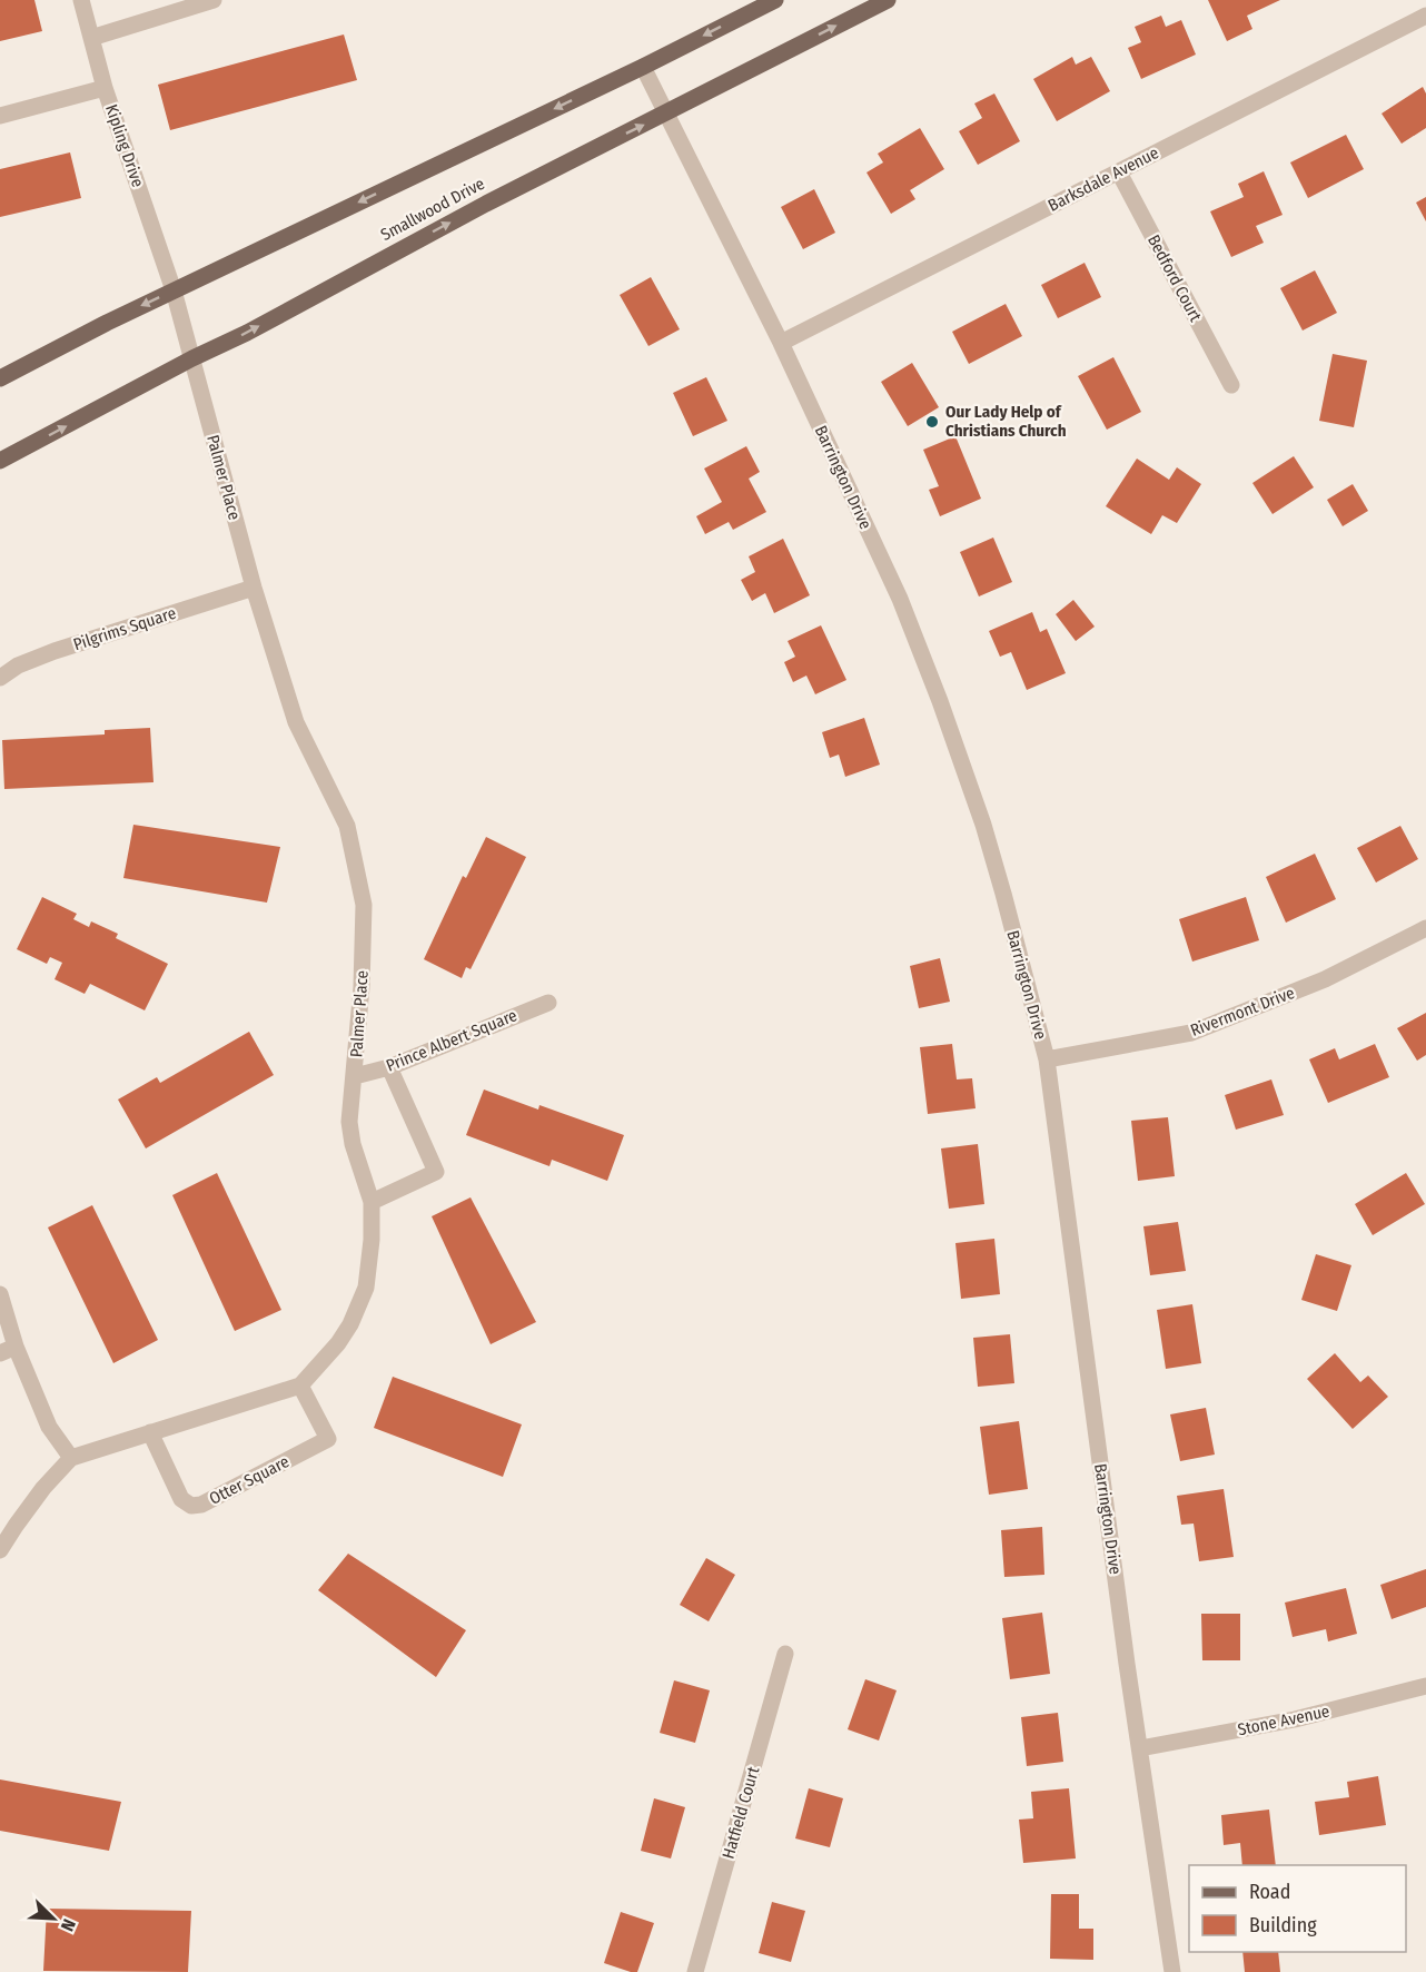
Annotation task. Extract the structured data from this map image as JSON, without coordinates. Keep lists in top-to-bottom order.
{
  "streets": {
    "main road": ["Smallwood Drive"],
    "street": [
      "Kipling Drive",
      "Barksdale Avenue",
      "Bedford Court",
      "Palmer Place",
      "Barrington Drive",
      "Pilgrims Square",
      "Rivermont Drive",
      "Prince Albert Square",
      "Otter Square",
      "Stone Avenue",
      "Hatfield Court"
    ]
  },
  "crossings": [
    ["Kipling Drive", "Palmer Place"],
    ["Barksdale Avenue", "Bedford Court"],
    ["Barksdale Avenue", "Barrington Drive"],
    ["Smallwood Drive", "Palmer Place"],
    ["Smallwood Drive", "Barrington Drive"],
    ["Palmer Place", "Pilgrims Square"],
    ["Palmer Place", "Prince Albert Square"],
    ["Palmer Place", "Otter Square"],
    ["Barrington Drive", "Rivermont Drive"],
    ["Barrington Drive", "Stone Avenue"]
  ],
  "places": ["Our Lady Help of Christians Church"],
  "legend": ["Road", "Building"],
  "north": "bottom right"
}
